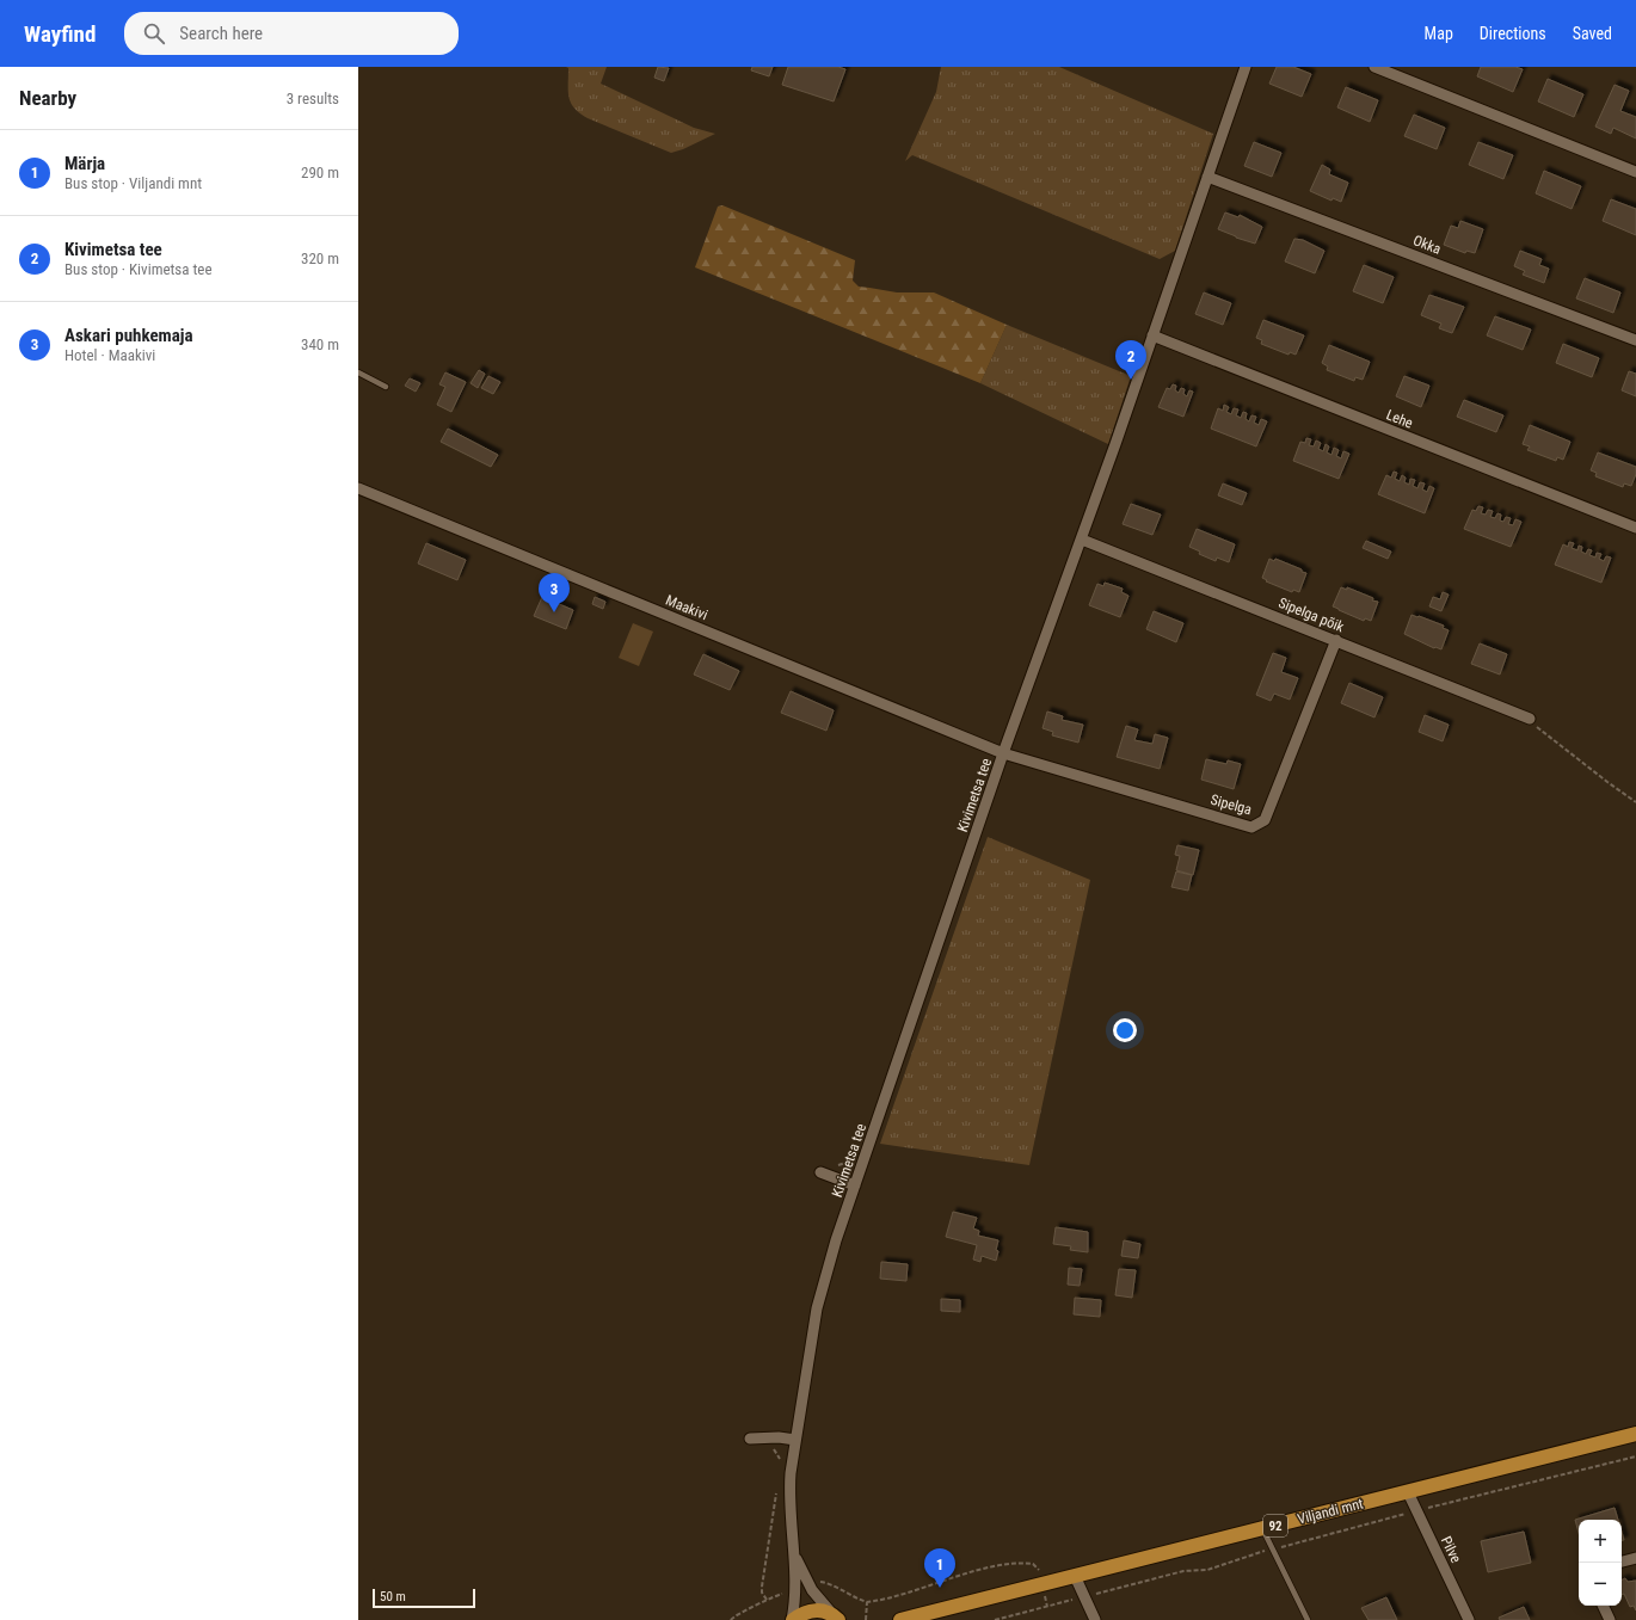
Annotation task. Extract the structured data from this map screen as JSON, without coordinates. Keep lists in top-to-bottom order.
{
  "streets": {
    "main road": ["Viljandi mnt", "92"],
    "street": [
      "Okka",
      "Lehe",
      "Maakivi",
      "Sipelga põik",
      "Kivimetsa tee",
      "Sipelga",
      "Pilve"
    ]
  },
  "crossings": [
    ["Okka", "Kivimetsa tee"],
    ["Lehe", "Kivimetsa tee"],
    ["Maakivi", "Kivimetsa tee"],
    ["Maakivi", "Sipelga"],
    ["Sipelga põik", "Kivimetsa tee"],
    ["Sipelga põik", "Sipelga"],
    ["Kivimetsa tee", "Sipelga"],
    ["Viljandi mnt", "Pilve"]
  ],
  "scale_bar": "50 m",
  "page": {
    "header": "Wayfind",
    "search": "Search here",
    "nav": ["Map", "Directions", "Saved"],
    "heading": ["Nearby", "3 results"],
    "list": [
      {
        "mark": "1",
        "name": "Märja",
        "note": "Bus stop · Viljandi mnt",
        "value": "290 m"
      },
      {
        "mark": "2",
        "name": "Kivimetsa tee",
        "note": "Bus stop · Kivimetsa tee",
        "value": "320 m"
      },
      {
        "mark": "3",
        "name": "Askari puhkemaja",
        "note": "Hotel · Maakivi",
        "value": "340 m"
      }
    ],
    "pins": ["2", "3", "1"],
    "map_buttons": ["+", "−"],
    "scale": "50 m"
  }
}
